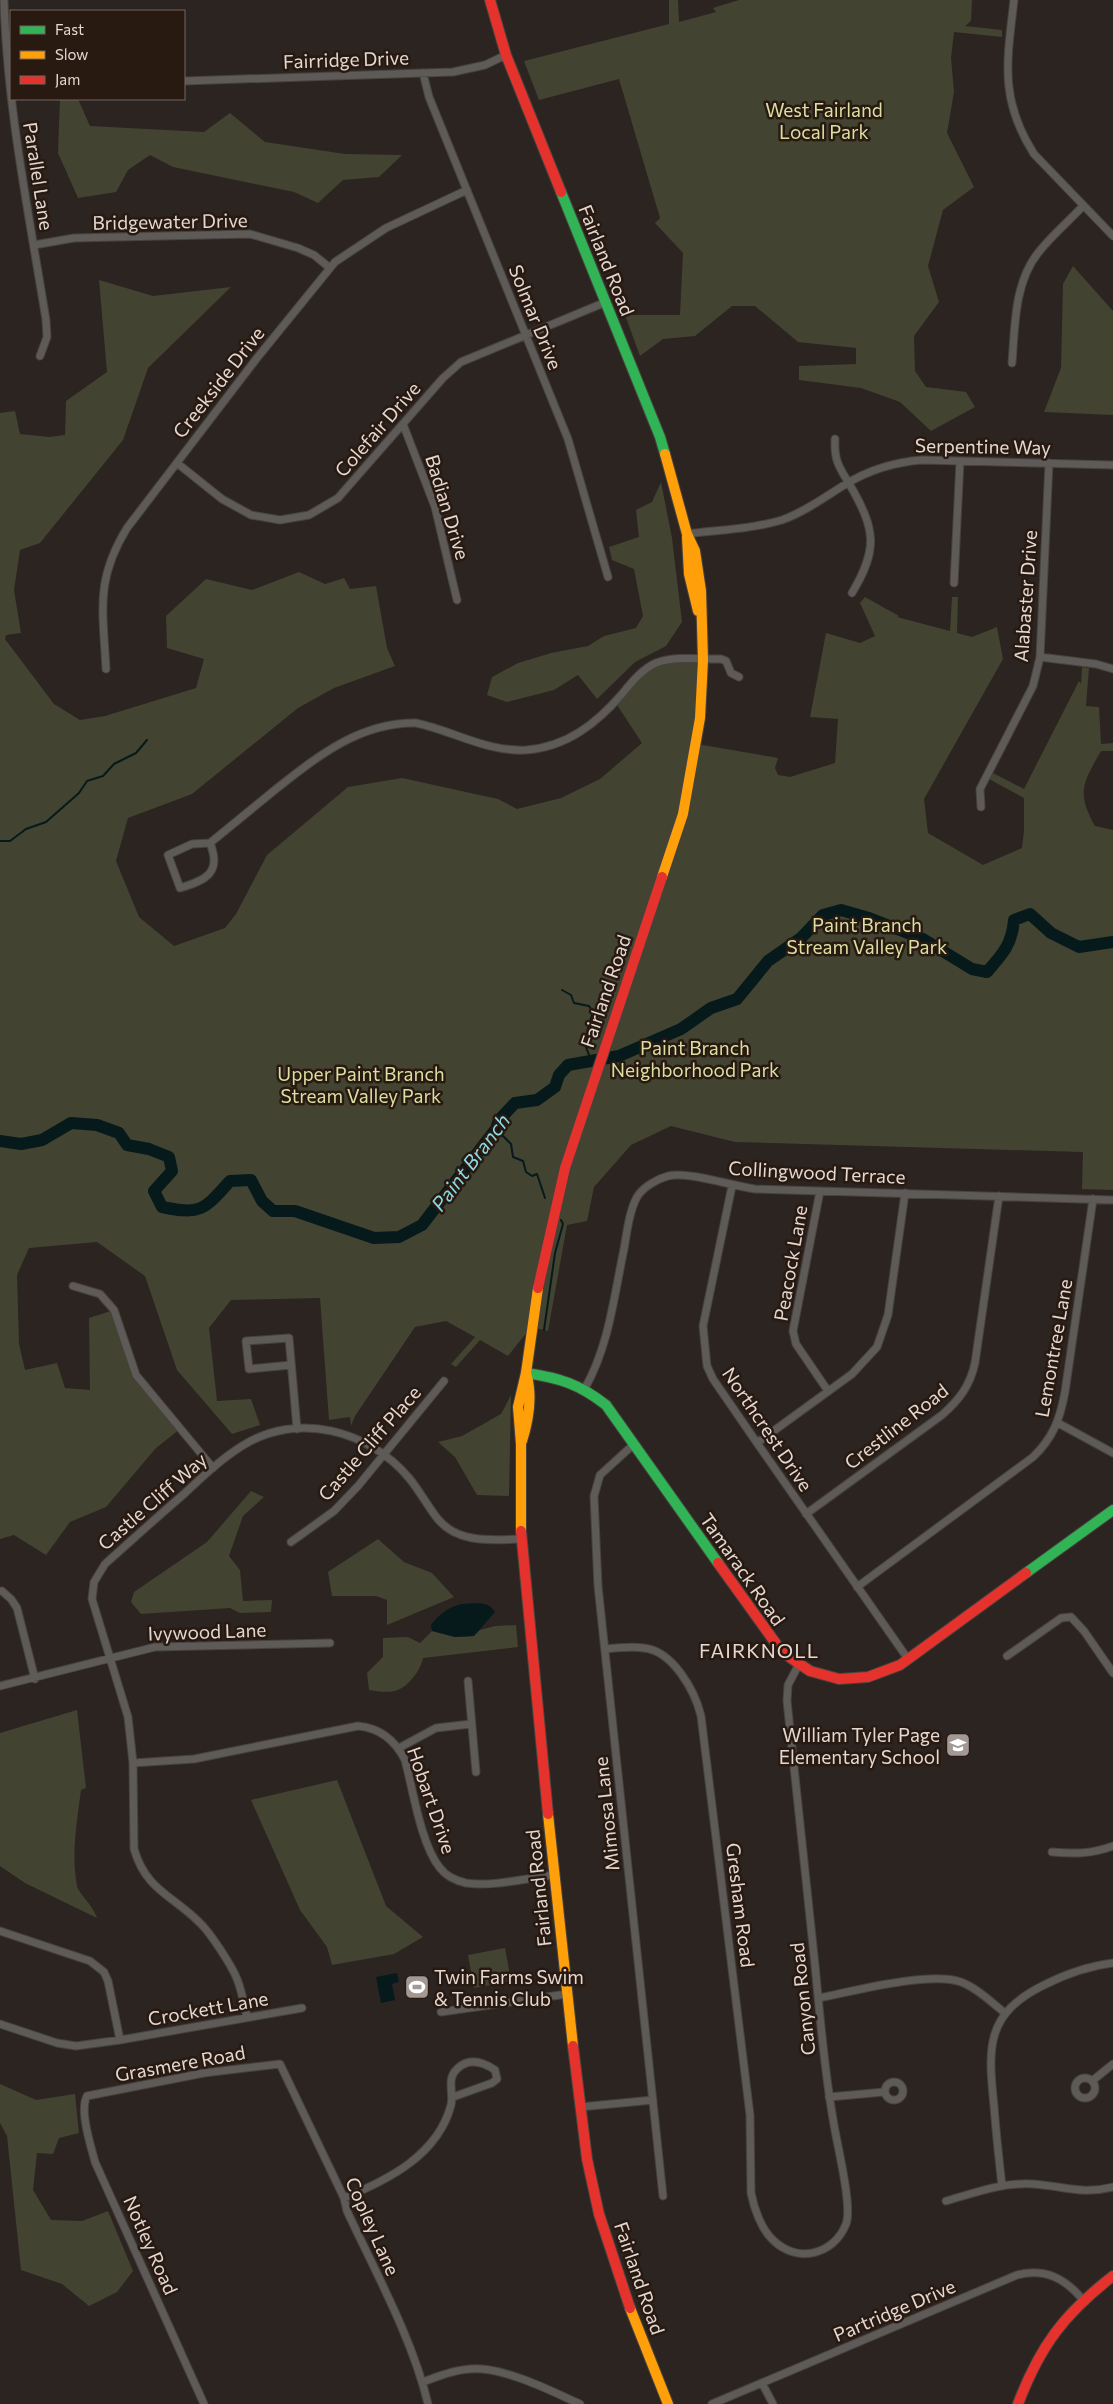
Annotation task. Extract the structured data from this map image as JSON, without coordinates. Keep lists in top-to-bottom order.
{
  "streets": {
    "main road": ["Fairland Road", "Tamarack Road"],
    "street": [
      "Fairridge Drive",
      "Parallel Lane",
      "Bridgewater Drive",
      "Solmar Drive",
      "Creekside Drive",
      "Colefair Drive",
      "Serpentine Way",
      "Badian Drive",
      "Alabaster Drive",
      "Collingwood Terrace",
      "Peacock Lane",
      "Lemontree Lane",
      "Crestline Road",
      "Northcrest Drive",
      "Castle Cliff Place",
      "Castle Cliff Way",
      "Ivywood Lane",
      "Hobart Drive",
      "Mimosa Lane",
      "Gresham Road",
      "Canyon Road",
      "Crockett Lane",
      "Grasmere Road",
      "Copley Lane",
      "Notley Road",
      "Partridge Drive"
    ]
  },
  "crossings": [
    ["Fairridge Drive", "Fairland Road"],
    ["Fairridge Drive", "Solmar Drive"],
    ["Parallel Lane", "Bridgewater Drive"],
    ["Bridgewater Drive", "Creekside Drive"],
    ["Fairland Road", "Colefair Drive"],
    ["Fairland Road", "Serpentine Way"],
    ["Fairland Road", "Castle Cliff Way"],
    ["Fairland Road", "Tamarack Road"],
    ["Fairland Road", "Hobart Drive"],
    ["Solmar Drive", "Creekside Drive"],
    ["Solmar Drive", "Colefair Drive"],
    ["Creekside Drive", "Colefair Drive"],
    ["Colefair Drive", "Badian Drive"],
    ["Serpentine Way", "Alabaster Drive"],
    ["Collingwood Terrace", "Peacock Lane"],
    ["Collingwood Terrace", "Lemontree Lane"],
    ["Collingwood Terrace", "Crestline Road"],
    ["Collingwood Terrace", "Northcrest Drive"],
    ["Collingwood Terrace", "Tamarack Road"],
    ["Lemontree Lane", "Northcrest Drive"],
    ["Crestline Road", "Northcrest Drive"],
    ["Northcrest Drive", "Tamarack Road"],
    ["Castle Cliff Place", "Castle Cliff Way"],
    ["Castle Cliff Way", "Ivywood Lane"],
    ["Castle Cliff Way", "Hobart Drive"],
    ["Castle Cliff Way", "Crockett Lane"],
    ["Tamarack Road", "Mimosa Lane"],
    ["Tamarack Road", "Canyon Road"],
    ["Mimosa Lane", "Gresham Road"],
    ["Gresham Road", "Canyon Road"],
    ["Grasmere Road", "Copley Lane"],
    ["Grasmere Road", "Notley Road"]
  ],
  "districts": ["FAIRKNOLL"],
  "water": ["Paint Branch"],
  "parks": [
    "West Fairland Local Park",
    "Paint Branch Stream Valley Park",
    "Paint Branch Neighborhood Park",
    "Upper Paint Branch Stream Valley Park"
  ],
  "places": {
    "school or university": ["William Tyler Page Elementary School"],
    "sports": ["Twin Farms Swim & Tennis Club"]
  },
  "legend": ["Fast", "Slow", "Jam"]
}
